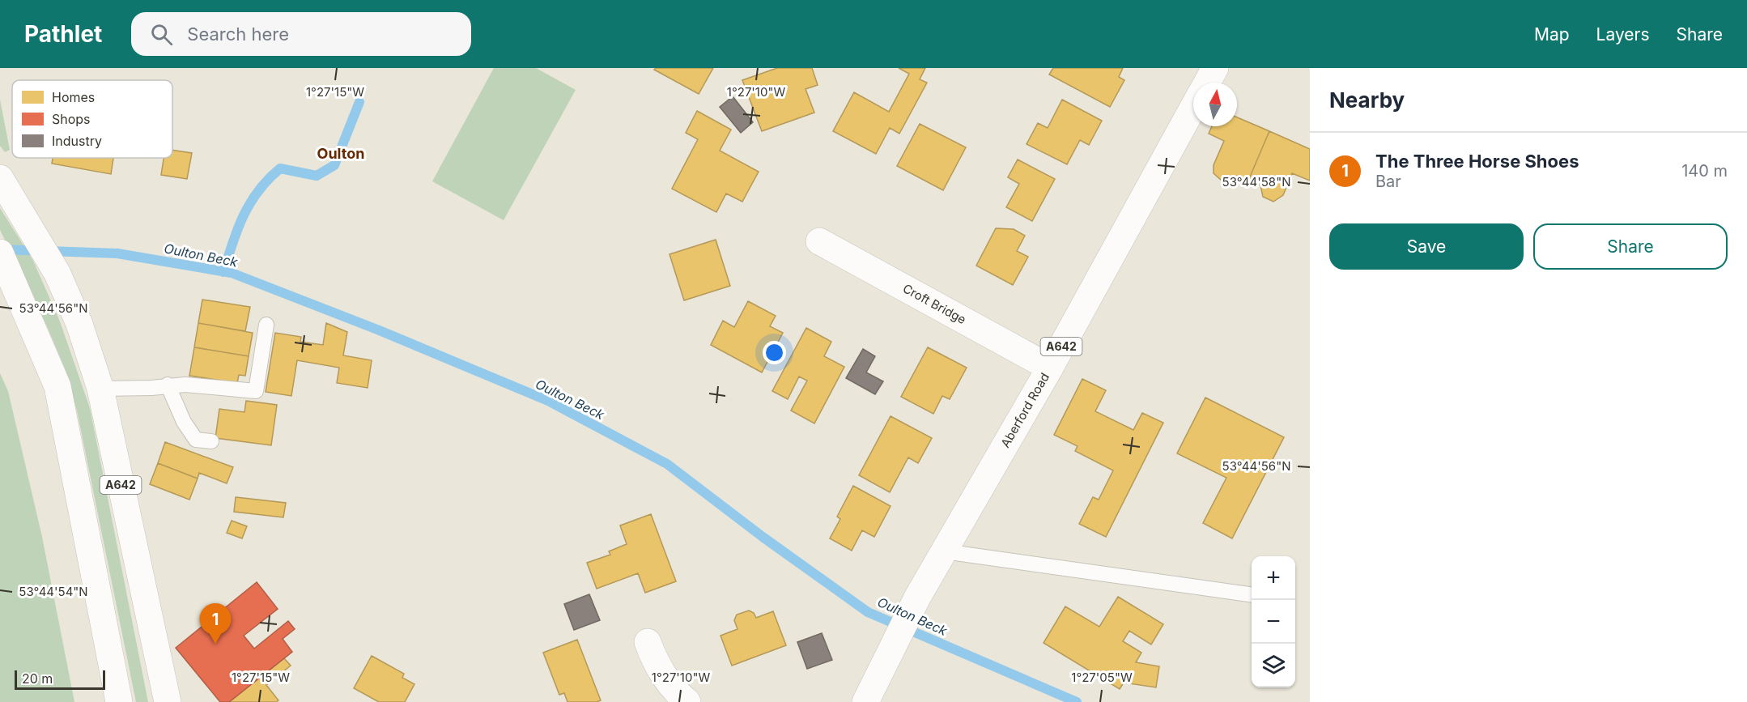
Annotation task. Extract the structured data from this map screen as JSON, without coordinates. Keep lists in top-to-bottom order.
{
  "streets": {
    "main road": ["Croft Bridge", "A642", "Aberford Road"]
  },
  "crossings": [
    ["Croft Bridge", "Aberford Road"]
  ],
  "districts": ["Oulton"],
  "water": ["Oulton Beck"],
  "legend": ["Homes", "Shops", "Industry"],
  "scale_bar": "20 m",
  "north": "top",
  "page": {
    "header": "Pathlet",
    "search": "Search here",
    "nav": ["Map", "Layers", "Share"],
    "heading": "Nearby",
    "list": [
      {
        "mark": "1",
        "name": "The Three Horse Shoes",
        "note": "Bar",
        "value": "140 m"
      }
    ],
    "buttons": ["Save", "Share"],
    "map_buttons": ["+", "−"],
    "pins": "1",
    "scale": "20 m"
  },
  "coordinates": [
    "1°27'15\"W",
    "1°27'10\"W",
    "53°44'58\"N",
    "53°44'56\"N",
    "53°44'54\"N",
    "1°27'05\"W"
  ]
}
